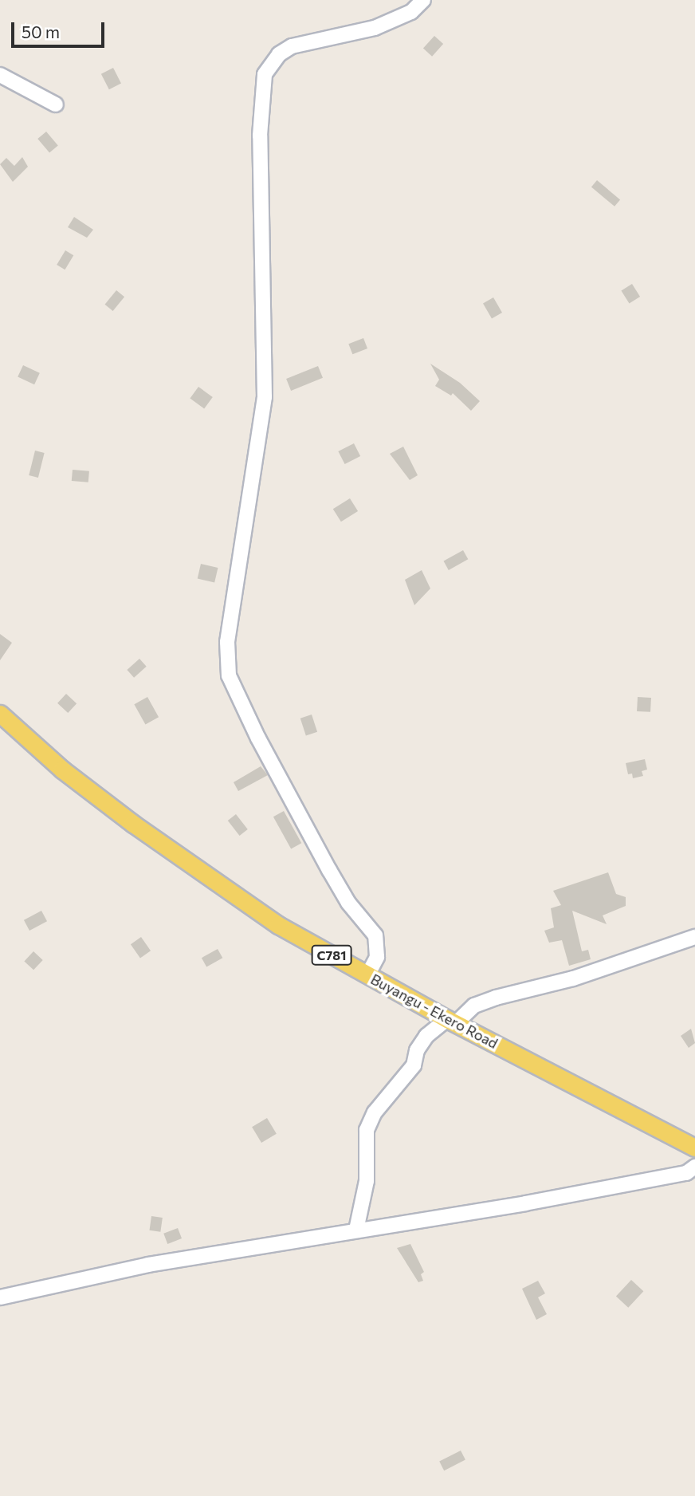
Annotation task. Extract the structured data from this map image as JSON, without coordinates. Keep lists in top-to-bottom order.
{
  "streets": {
    "main road": ["C781", "Buyangu - Ekero Road"]
  },
  "scale_bar": "50 m"
}
